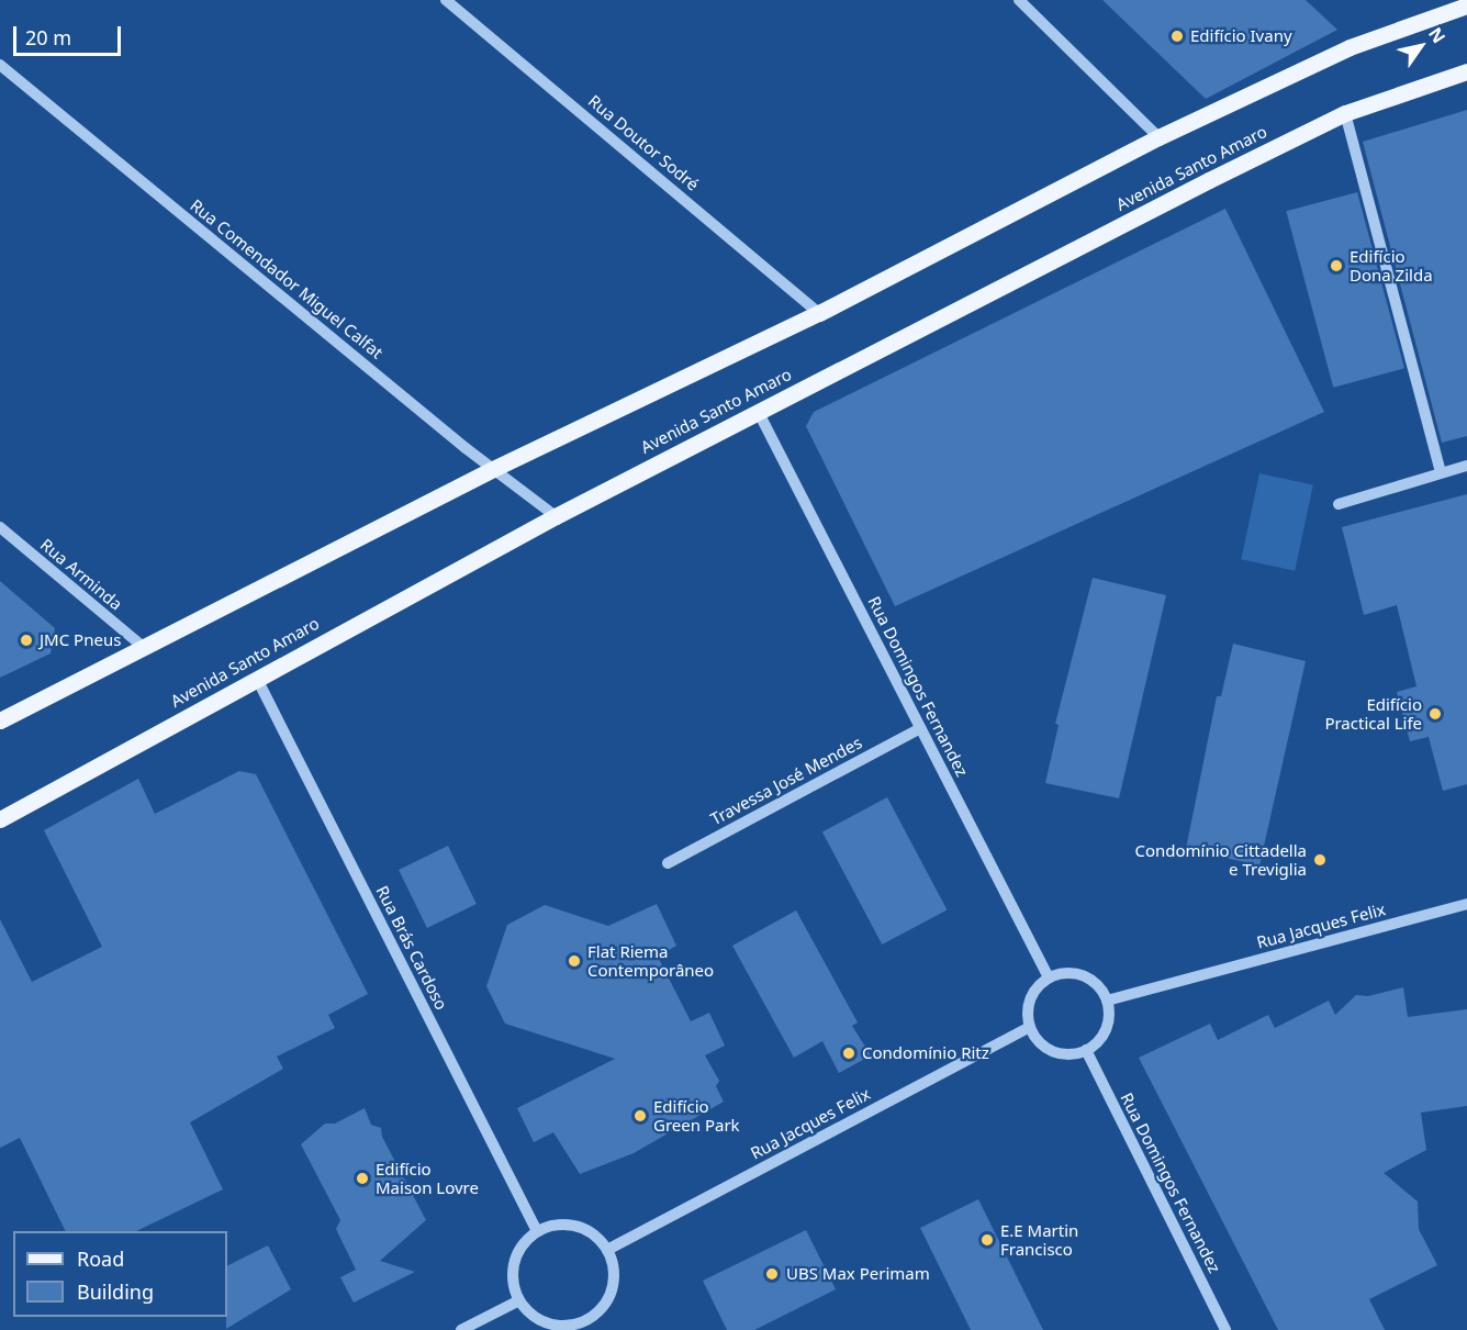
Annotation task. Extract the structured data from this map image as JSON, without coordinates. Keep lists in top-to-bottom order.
{
  "streets": {
    "main road": ["Avenida Santo Amaro"],
    "street": [
      "Rua Doutor Sodré",
      "Rua Comendador Miguel Calfat",
      "Rua Arminda",
      "Rua Domingos Fernandez",
      "Travessa José Mendes",
      "Rua Jacques Felix",
      "Rua Brás Cardoso"
    ]
  },
  "crossings": [
    ["Avenida Santo Amaro", "Rua Comendador Miguel Calfat"],
    ["Avenida Santo Amaro", "Rua Domingos Fernandez"],
    ["Avenida Santo Amaro", "Rua Brás Cardoso"],
    ["Rua Domingos Fernandez", "Travessa José Mendes"],
    ["Rua Domingos Fernandez", "Rua Jacques Felix"],
    ["Rua Jacques Felix", "Rua Brás Cardoso"]
  ],
  "places": [
    "Edifício Ivany",
    "Edifício Dona Zilda",
    "JMC Pneus",
    "Edifício Practical Life",
    "Condomínio Cittadella e Treviglia",
    "Flat Riema Contemporâneo",
    "Condomínio Ritz",
    "Edifício Green Park",
    "Edifício Maison Lovre",
    "E.E Martin Francisco",
    "UBS Max Perimam"
  ],
  "legend": ["Road", "Building"],
  "scale_bar": "20 m",
  "north": "top right"
}
